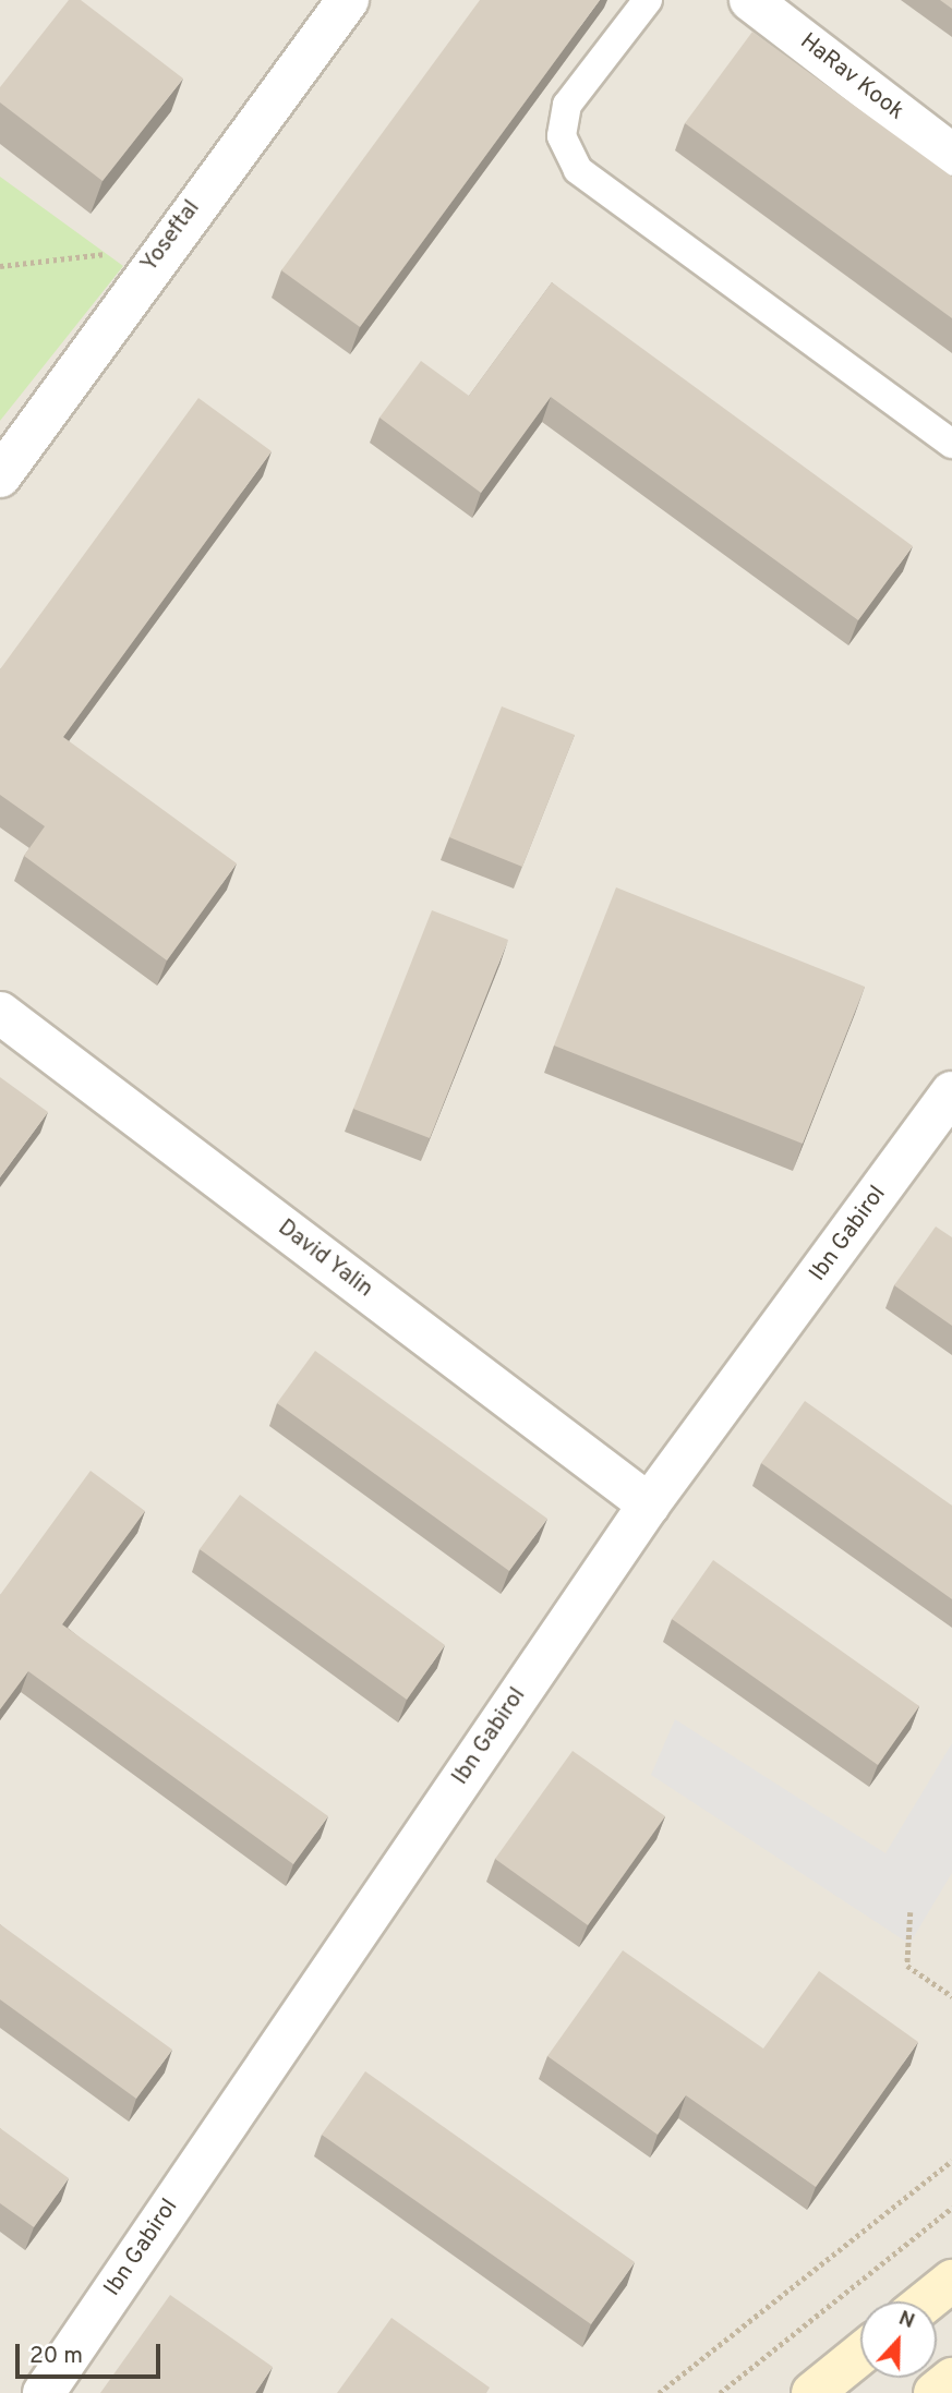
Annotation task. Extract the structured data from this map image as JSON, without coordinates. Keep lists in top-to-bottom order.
{
  "streets": {
    "street": [
      "HaRav Kook",
      "Yoseftal",
      "Ibn Gabirol",
      "David Yalin"
    ]
  },
  "crossings": [
    ["Ibn Gabirol", "David Yalin"]
  ],
  "scale_bar": "20 m",
  "north": "top"
}
